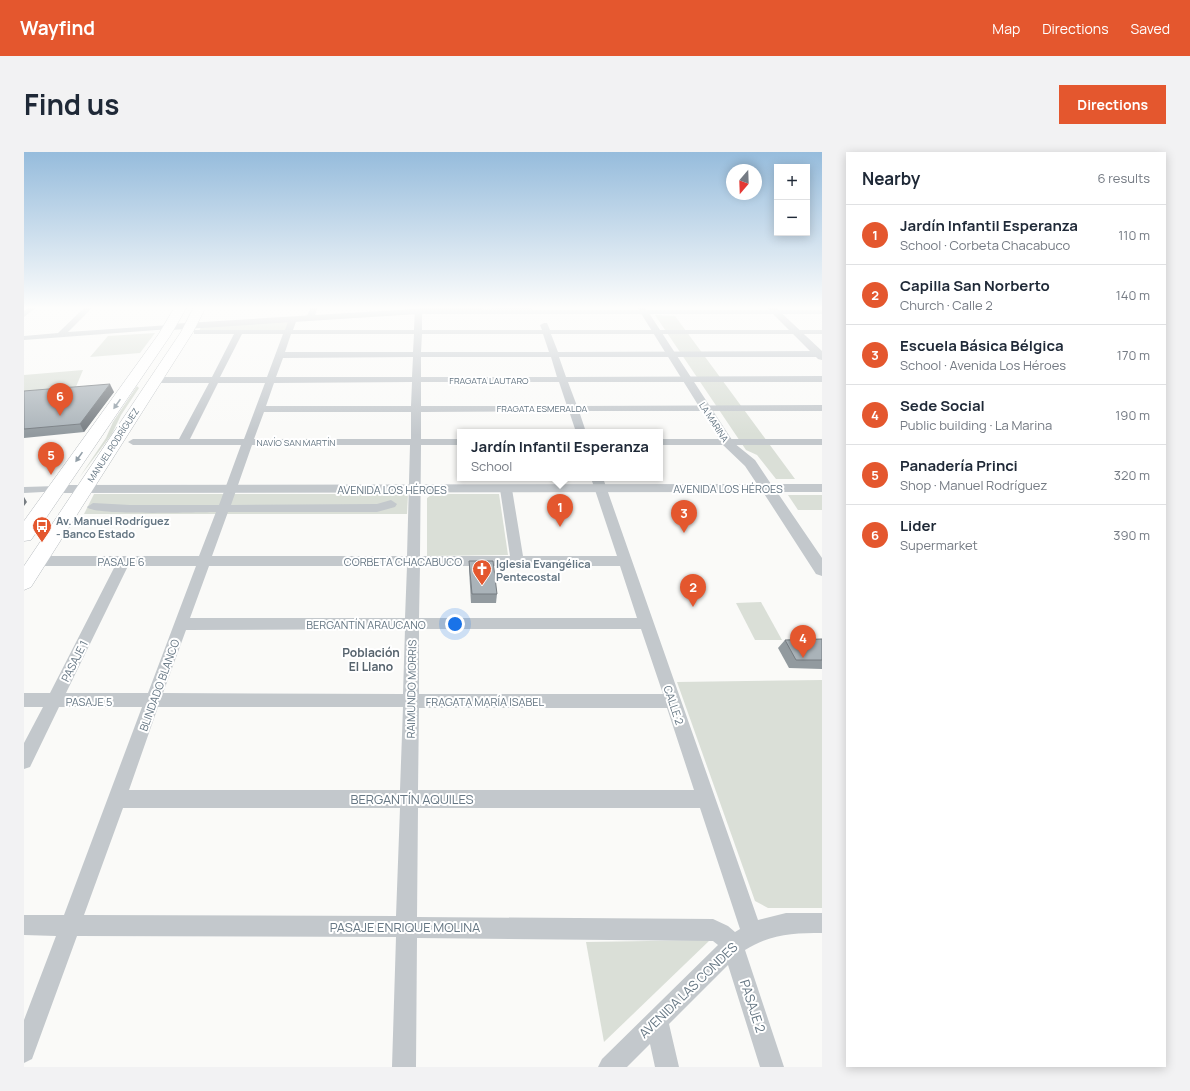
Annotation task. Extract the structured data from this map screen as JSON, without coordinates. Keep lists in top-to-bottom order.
{
  "streets": {
    "main road": ["MANUEL RODRÍGUEZ"],
    "street": [
      "FRAGATA LAUTARO",
      "FRAGATA ESMERALDA",
      "LA MARINA",
      "NAVÍO SAN MARTÍN",
      "AVENIDA LOS HÉROES",
      "PASAJE 6",
      "CORBETA CHACABUCO",
      "BERGANTÍN ARAUCANO",
      "PASAJE 1",
      "BLINDADO BLANCO",
      "RAIMUNDO MORRIS",
      "PASAJE 5",
      "FRAGATA MARÍA ISABEL",
      "CALLE 2",
      "BERGANTÍN AQUILES",
      "PASAJE ENRIQUE MOLINA",
      "AVENIDA LAS CONDES",
      "PASAJE 2"
    ]
  },
  "crossings": [
    ["FRAGATA LAUTARO", "LA MARINA"],
    ["FRAGATA LAUTARO", "MANUEL RODRÍGUEZ"],
    ["FRAGATA LAUTARO", "BLINDADO BLANCO"],
    ["FRAGATA LAUTARO", "RAIMUNDO MORRIS"],
    ["FRAGATA ESMERALDA", "LA MARINA"],
    ["FRAGATA ESMERALDA", "BLINDADO BLANCO"],
    ["FRAGATA ESMERALDA", "RAIMUNDO MORRIS"],
    ["LA MARINA", "AVENIDA LOS HÉROES"],
    ["NAVÍO SAN MARTÍN", "BLINDADO BLANCO"],
    ["NAVÍO SAN MARTÍN", "RAIMUNDO MORRIS"],
    ["MANUEL RODRÍGUEZ", "AVENIDA LOS HÉROES"],
    ["MANUEL RODRÍGUEZ", "PASAJE 6"],
    ["AVENIDA LOS HÉROES", "BLINDADO BLANCO"],
    ["AVENIDA LOS HÉROES", "RAIMUNDO MORRIS"],
    ["AVENIDA LOS HÉROES", "CALLE 2"],
    ["PASAJE 6", "CORBETA CHACABUCO"],
    ["PASAJE 6", "PASAJE 1"],
    ["PASAJE 6", "BLINDADO BLANCO"],
    ["CORBETA CHACABUCO", "BLINDADO BLANCO"],
    ["CORBETA CHACABUCO", "RAIMUNDO MORRIS"],
    ["CORBETA CHACABUCO", "CALLE 2"],
    ["BERGANTÍN ARAUCANO", "BLINDADO BLANCO"],
    ["BERGANTÍN ARAUCANO", "RAIMUNDO MORRIS"],
    ["BERGANTÍN ARAUCANO", "CALLE 2"],
    ["PASAJE 1", "PASAJE 5"],
    ["BLINDADO BLANCO", "PASAJE 5"],
    ["BLINDADO BLANCO", "FRAGATA MARÍA ISABEL"],
    ["BLINDADO BLANCO", "BERGANTÍN AQUILES"],
    ["BLINDADO BLANCO", "PASAJE ENRIQUE MOLINA"],
    ["RAIMUNDO MORRIS", "FRAGATA MARÍA ISABEL"],
    ["RAIMUNDO MORRIS", "BERGANTÍN AQUILES"],
    ["RAIMUNDO MORRIS", "PASAJE ENRIQUE MOLINA"],
    ["PASAJE 5", "FRAGATA MARÍA ISABEL"],
    ["FRAGATA MARÍA ISABEL", "CALLE 2"],
    ["CALLE 2", "BERGANTÍN AQUILES"],
    ["CALLE 2", "AVENIDA LAS CONDES"],
    ["PASAJE ENRIQUE MOLINA", "AVENIDA LAS CONDES"],
    ["PASAJE ENRIQUE MOLINA", "PASAJE 2"],
    ["AVENIDA LAS CONDES", "PASAJE 2"]
  ],
  "districts": ["Población El Llano"],
  "places": {
    "bus stop": ["Av. Manuel Rodríguez - Banco Estado"],
    "church": ["Iglesia Evangélica Pentecostal"]
  },
  "north": "bottom",
  "page": {
    "header": "Wayfind",
    "nav": ["Map", "Directions", "Saved"],
    "title": "Find us",
    "buttons": "Directions",
    "heading": ["Nearby", "6 results"],
    "map_buttons": ["+", "−"],
    "list": [
      {
        "mark": "1",
        "name": "Jardín Infantil Esperanza",
        "note": "School · Corbeta Chacabuco",
        "value": "110 m"
      },
      {
        "mark": "2",
        "name": "Capilla San Norberto",
        "note": "Church · Calle 2",
        "value": "140 m"
      },
      {
        "mark": "3",
        "name": "Escuela Básica Bélgica",
        "note": "School · Avenida Los Héroes",
        "value": "170 m"
      },
      {
        "mark": "4",
        "name": "Sede Social",
        "note": "Public building · La Marina",
        "value": "190 m"
      },
      {
        "mark": "5",
        "name": "Panadería Princi",
        "note": "Shop · Manuel Rodríguez",
        "value": "320 m"
      },
      {
        "mark": "6",
        "name": "Lider",
        "note": "Supermarket",
        "value": "390 m"
      }
    ],
    "pins": [
      "6",
      "5",
      "1",
      "3",
      "2",
      "4"
    ],
    "popup": ["Jardín Infantil Esperanza", "School"]
  }
}
